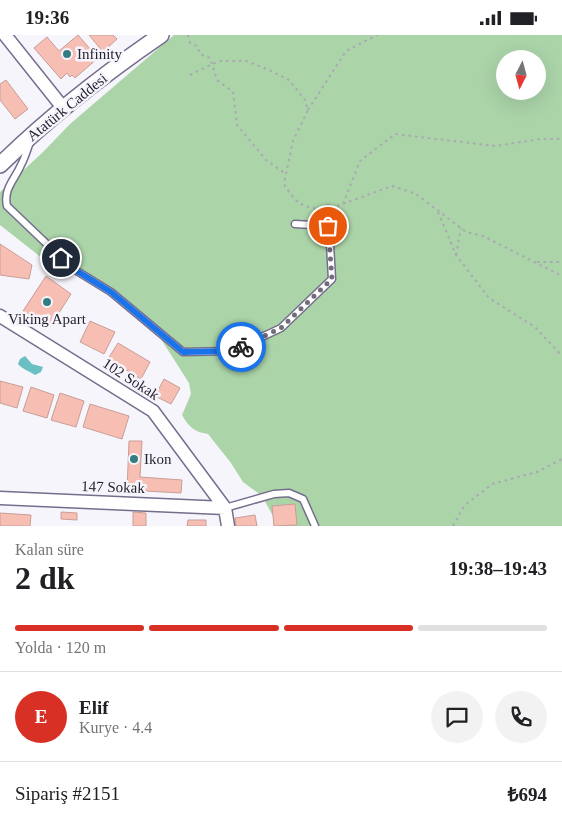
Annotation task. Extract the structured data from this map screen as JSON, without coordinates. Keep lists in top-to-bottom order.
{
  "streets": {
    "street": ["Atatürk Caddesi", "102 Sokak", "147 Sokak"]
  },
  "crossings": [
    ["102 Sokak", "147 Sokak"]
  ],
  "places": ["Infinity", "Viking Apart", "Ikon"],
  "north": "bottom",
  "page": {
    "status": "19:36",
    "heading": ["2 dk", "Kalan süre", "19:38–19:43"],
    "panel": [
      "Elif",
      "Kurye · 4.4",
      "Sipariş #2151",
      "₺694"
    ],
    "bar": "Yolda · 120 m",
    "round": "E"
  }
}
